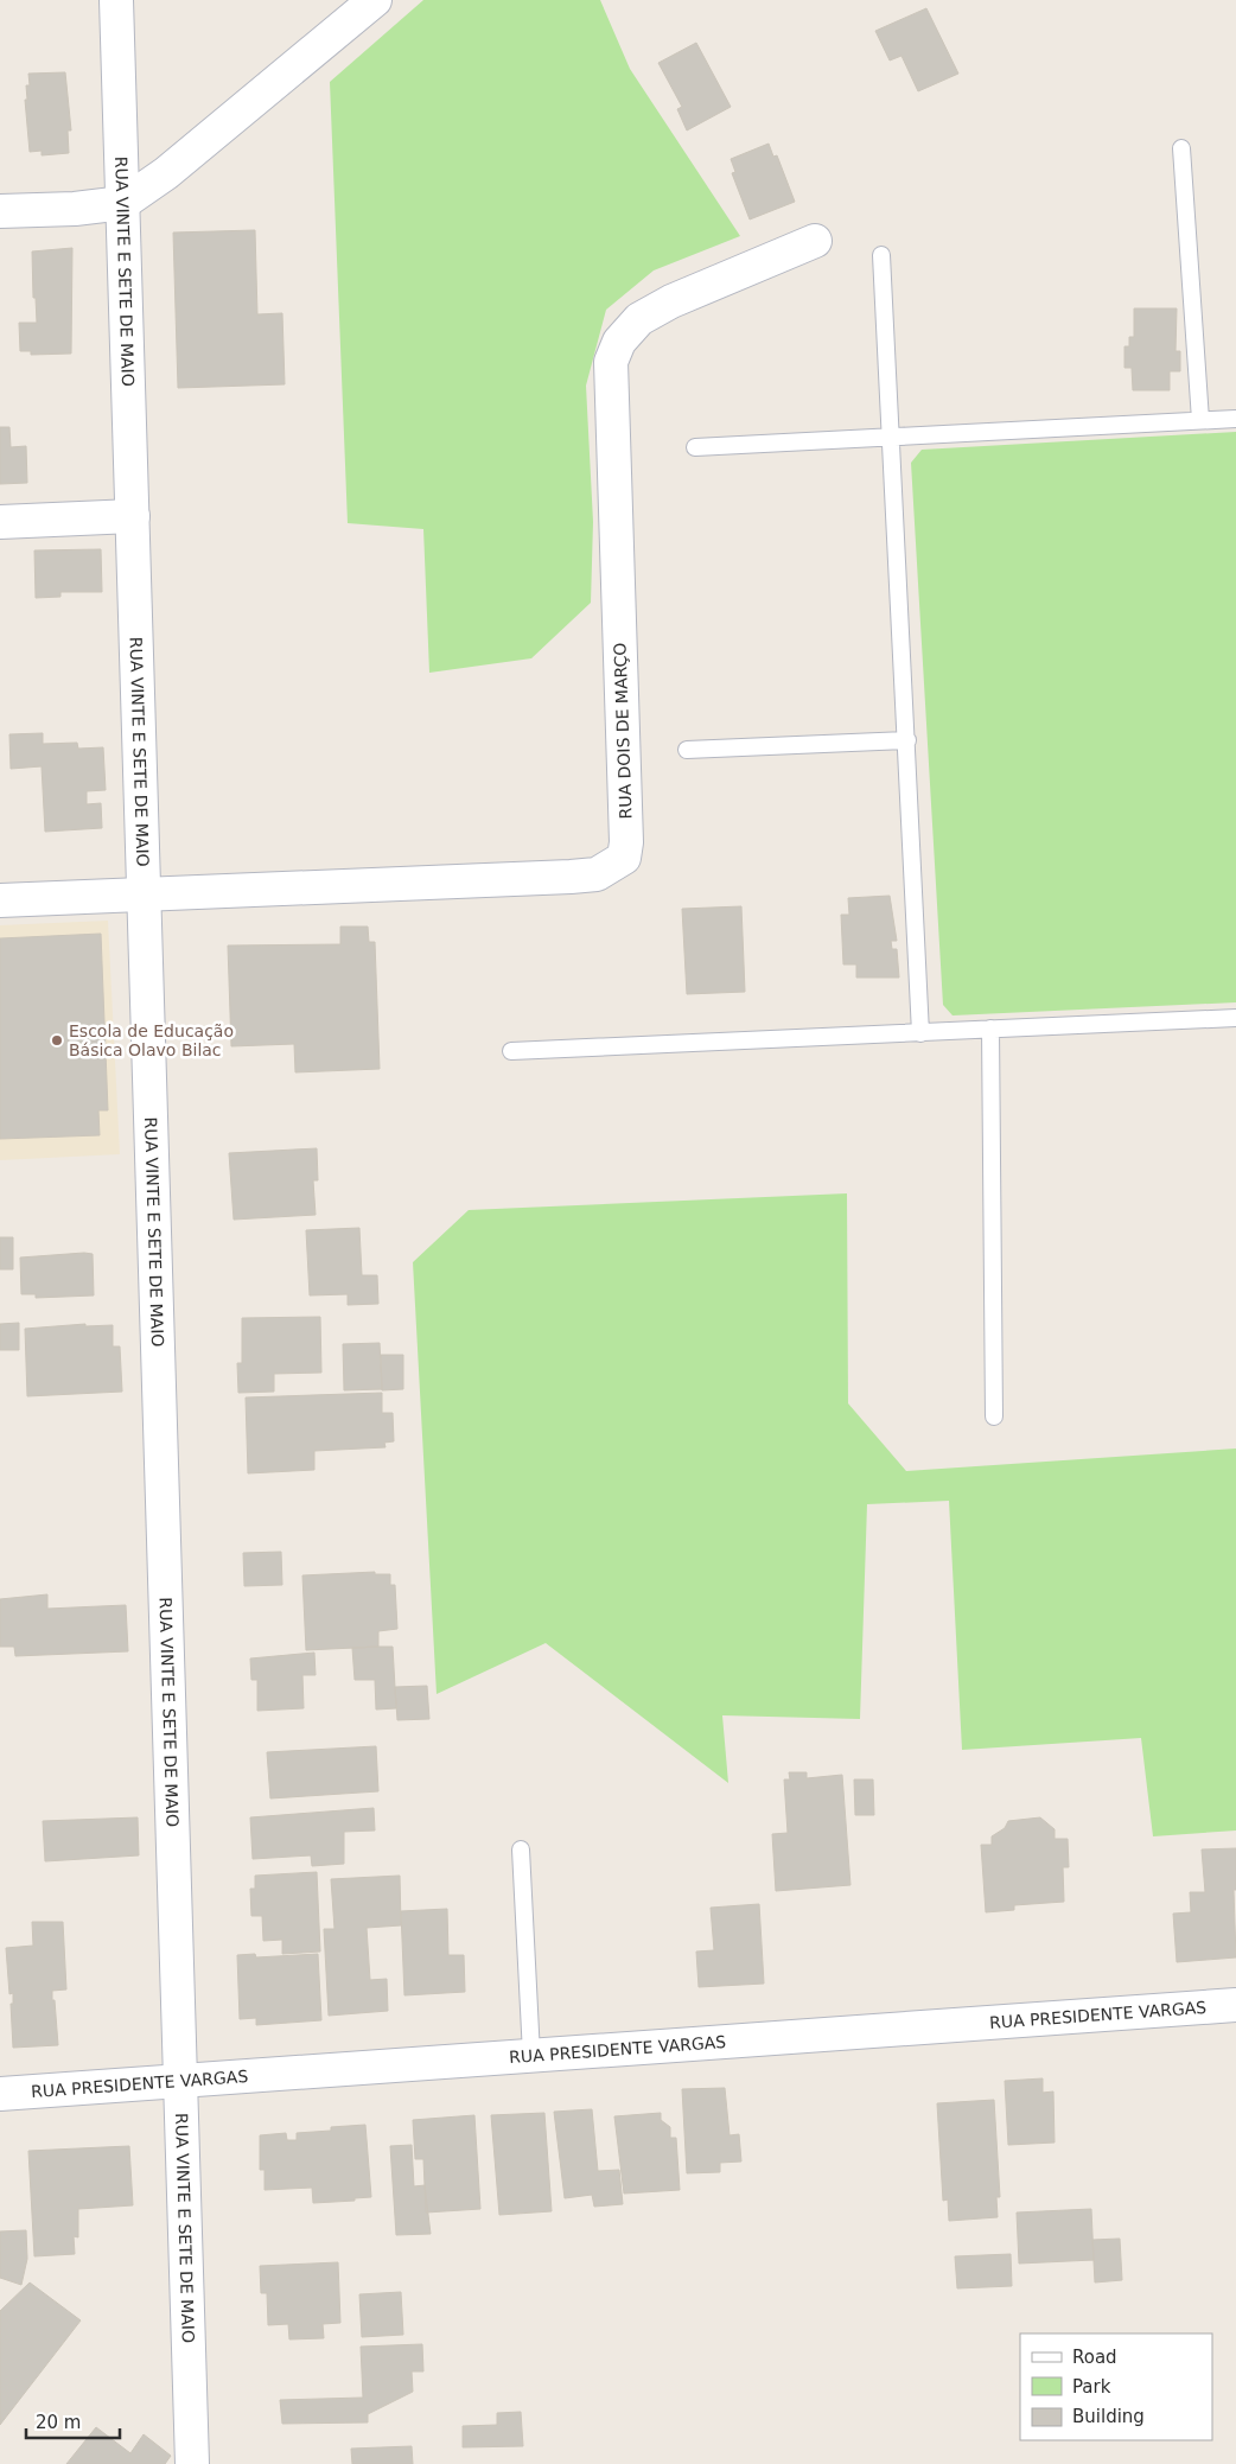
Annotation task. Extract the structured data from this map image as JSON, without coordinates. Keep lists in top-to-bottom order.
{
  "streets": {
    "street": ["RUA VINTE E SETE DE MAIO", "RUA DOIS DE MARÇO", "RUA PRESIDENTE VARGAS"]
  },
  "crossings": [
    ["RUA VINTE E SETE DE MAIO", "RUA DOIS DE MARÇO"],
    ["RUA VINTE E SETE DE MAIO", "RUA PRESIDENTE VARGAS"]
  ],
  "places": ["Escola de Educação Básica Olavo Bilac"],
  "legend": ["Road", "Park", "Building"],
  "scale_bar": "20 m"
}
